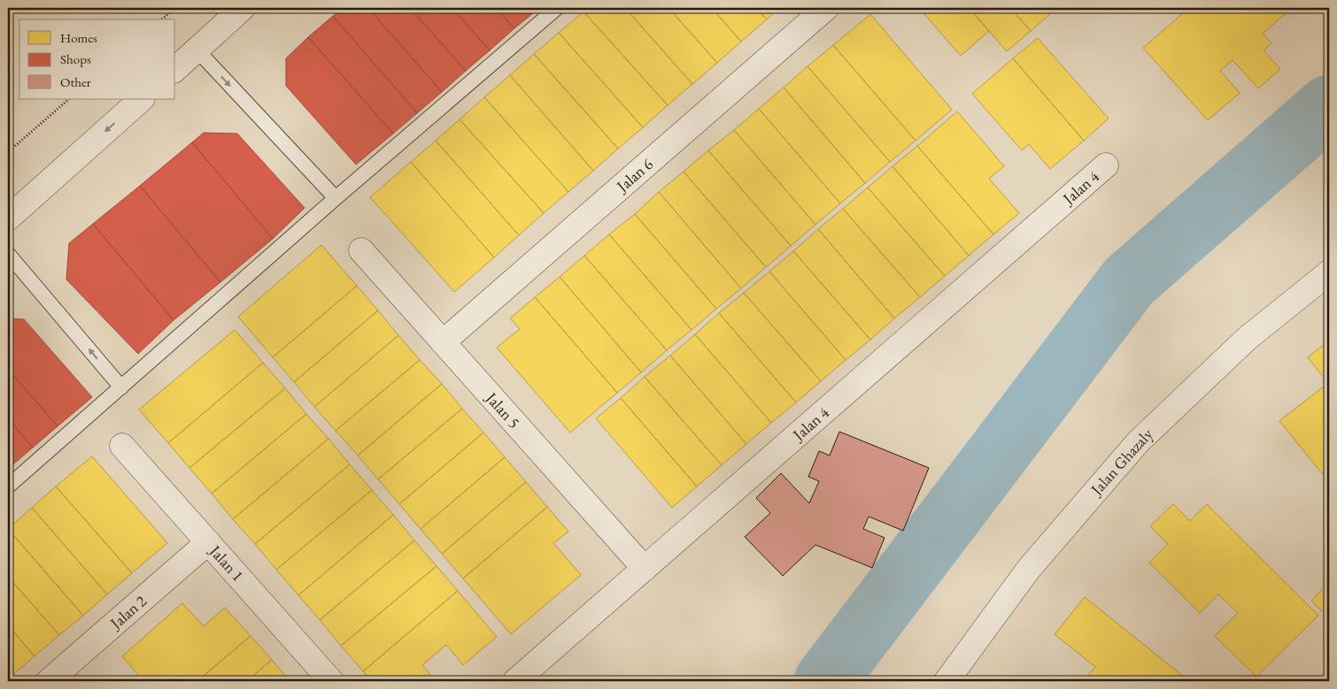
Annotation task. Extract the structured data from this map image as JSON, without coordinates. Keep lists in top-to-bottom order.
{
  "streets": {
    "street": [
      "Jalan 6",
      "Jalan 4",
      "Jalan 5",
      "Jalan Ghazaly",
      "Jalan 1",
      "Jalan 2"
    ]
  },
  "crossings": [
    ["Jalan 6", "Jalan 5"],
    ["Jalan 4", "Jalan 5"],
    ["Jalan 1", "Jalan 2"]
  ],
  "legend": ["Homes", "Shops", "Other"]
}
